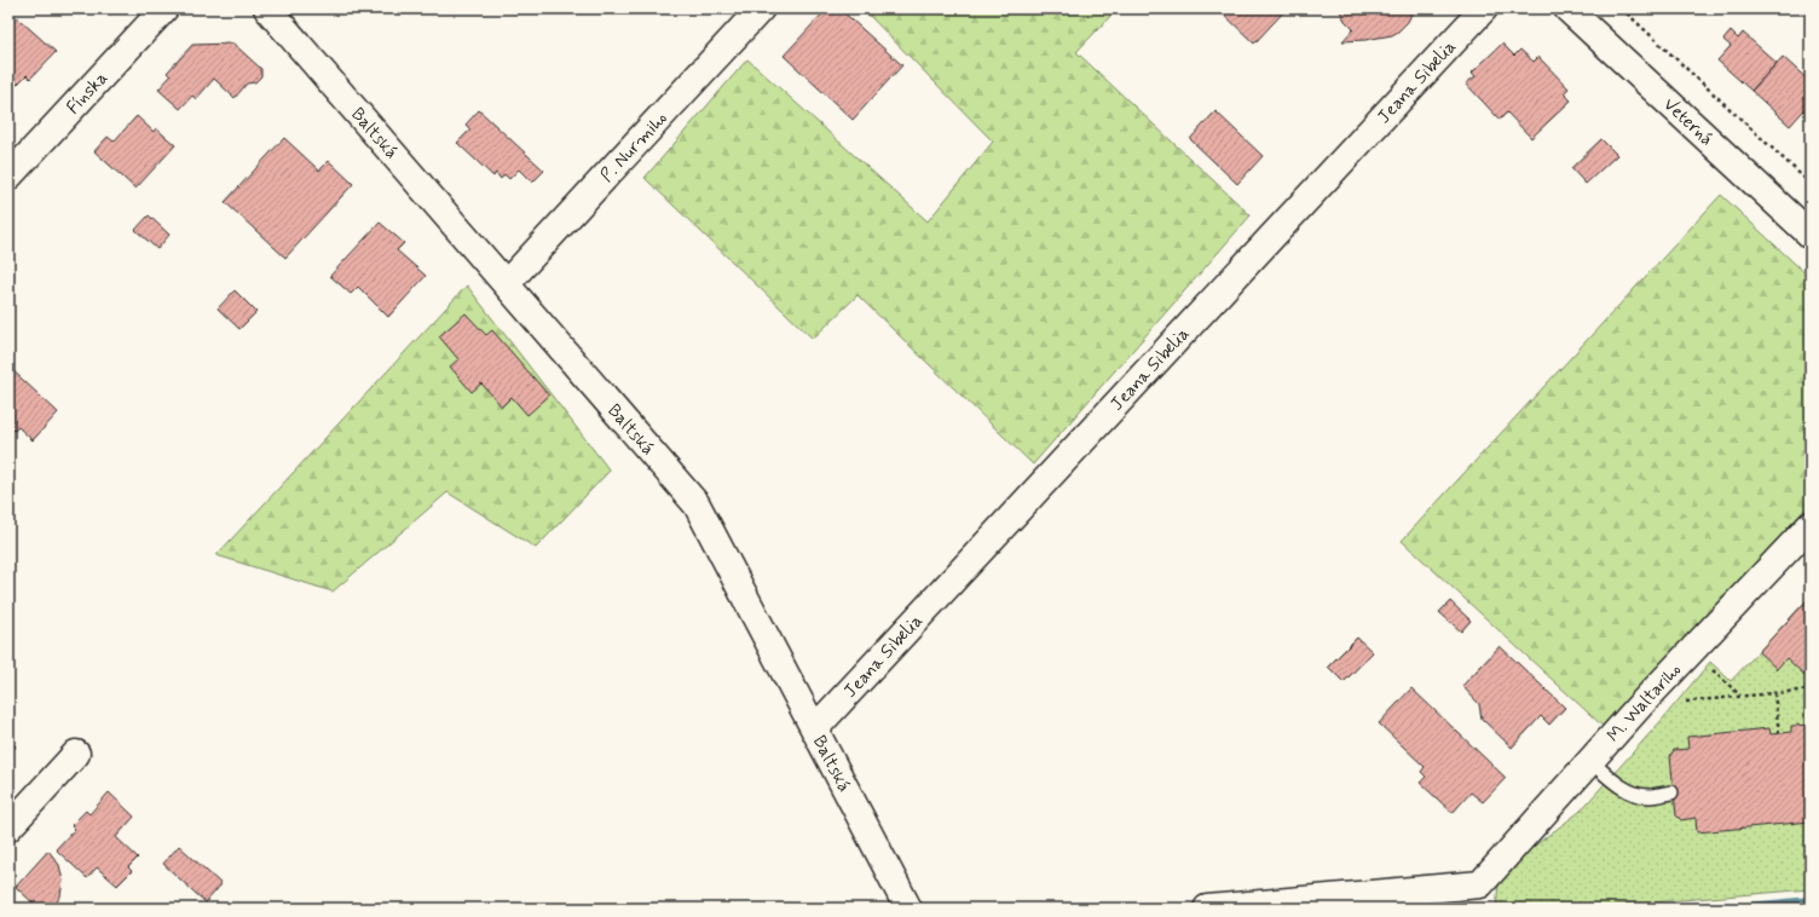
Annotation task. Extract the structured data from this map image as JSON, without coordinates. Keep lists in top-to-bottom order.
{
  "streets": {
    "street": [
      "Jeana Sibelia",
      "Fínska",
      "Veterná",
      "Baltská",
      "P. Nurmiho",
      "M. Waltariho"
    ]
  },
  "crossings": [
    ["Jeana Sibelia", "Baltská"],
    ["Baltská", "P. Nurmiho"]
  ]
}
